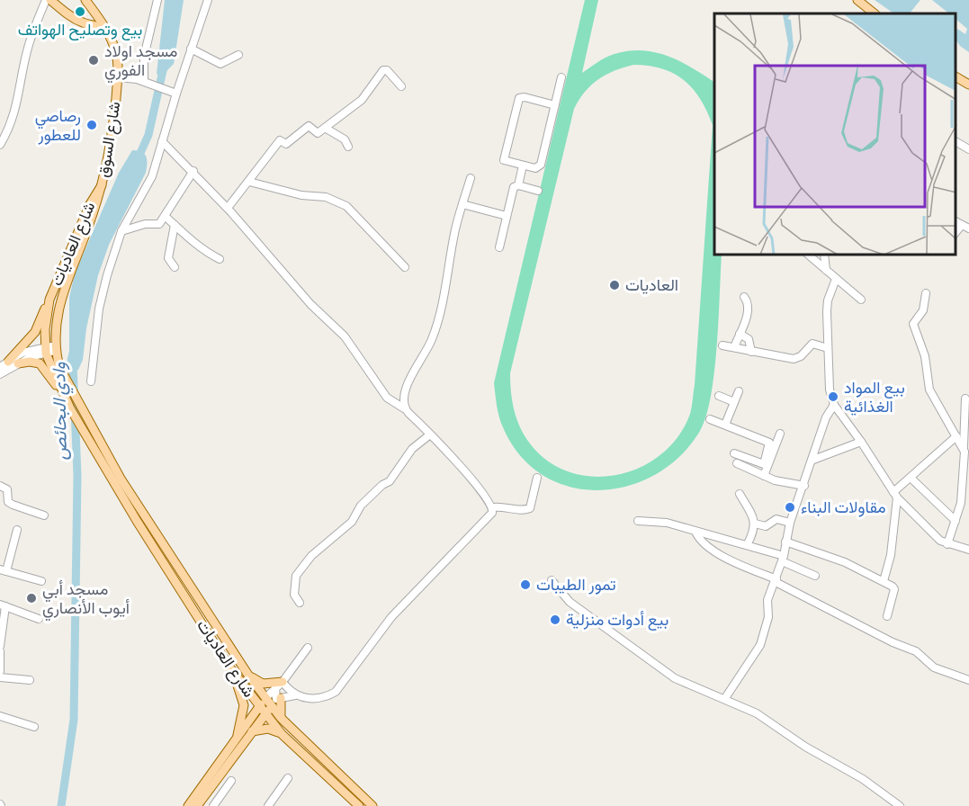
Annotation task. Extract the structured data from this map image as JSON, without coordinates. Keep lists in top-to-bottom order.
{
  "streets": {
    "main road": ["شارع السوق", "شارع العاديات"]
  },
  "crossings": [
    ["شارع السوق", "شارع العاديات"]
  ],
  "water": ["وادي البحائص"],
  "places": [
    "بيع وتصليح الهواتف",
    "مسجد اولاد الفوري",
    "رصاصي للعطور",
    "العاديات",
    "بيع المواد الغذائية",
    "مقاولات البناء",
    "تمور الطيبات",
    "مسجد أبي أيوب الأنصاري",
    "بيع أدوات منزلية"
  ]
}
